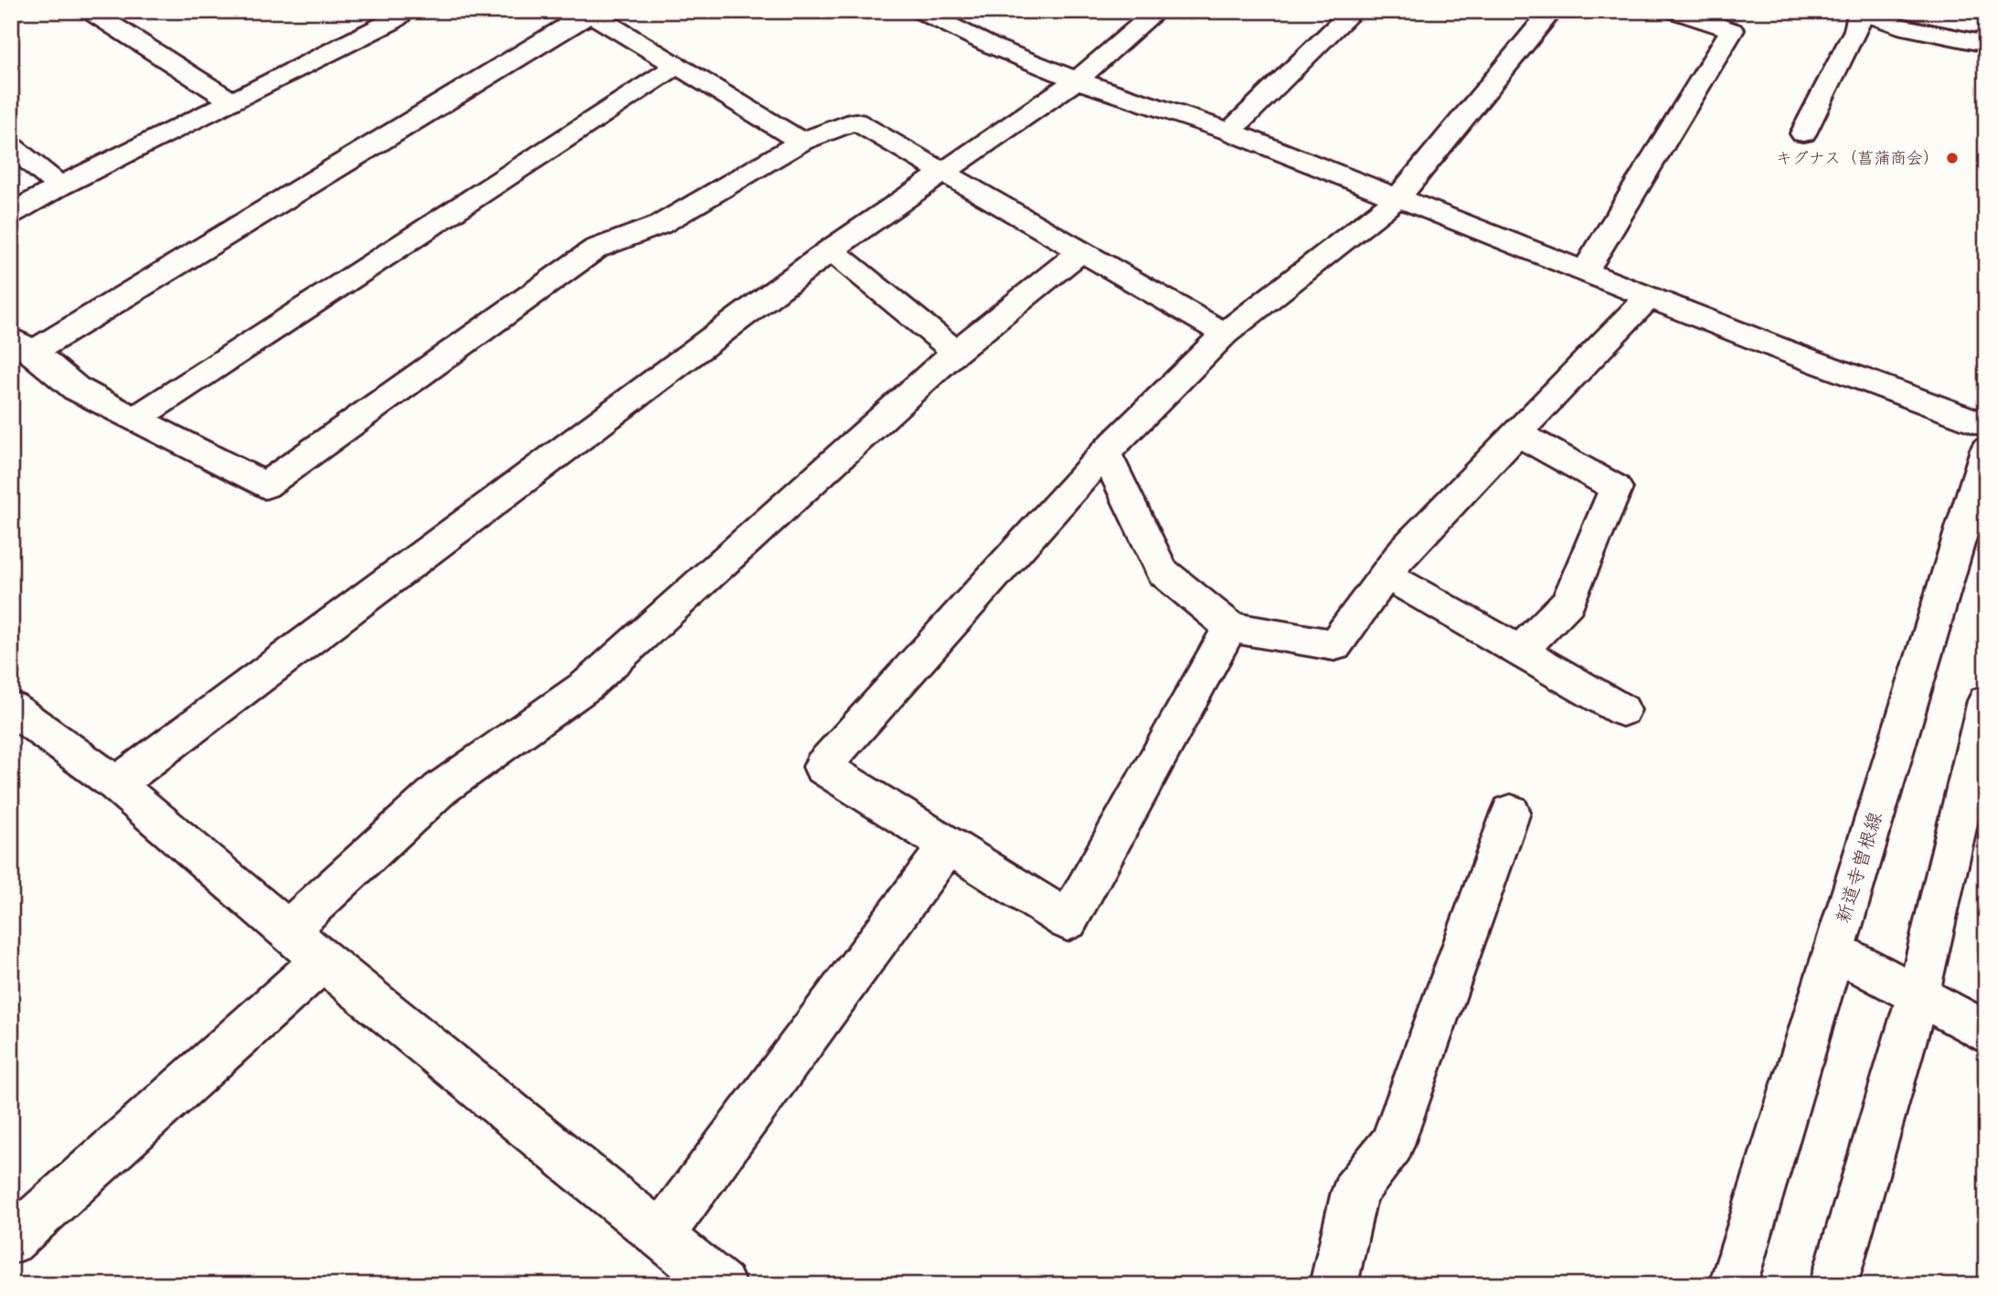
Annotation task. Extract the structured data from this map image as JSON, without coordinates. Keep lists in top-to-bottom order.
{
  "streets": {
    "street": ["新道寺曽根線"]
  },
  "places": ["キグナス（菖蒲商会）"]
}
